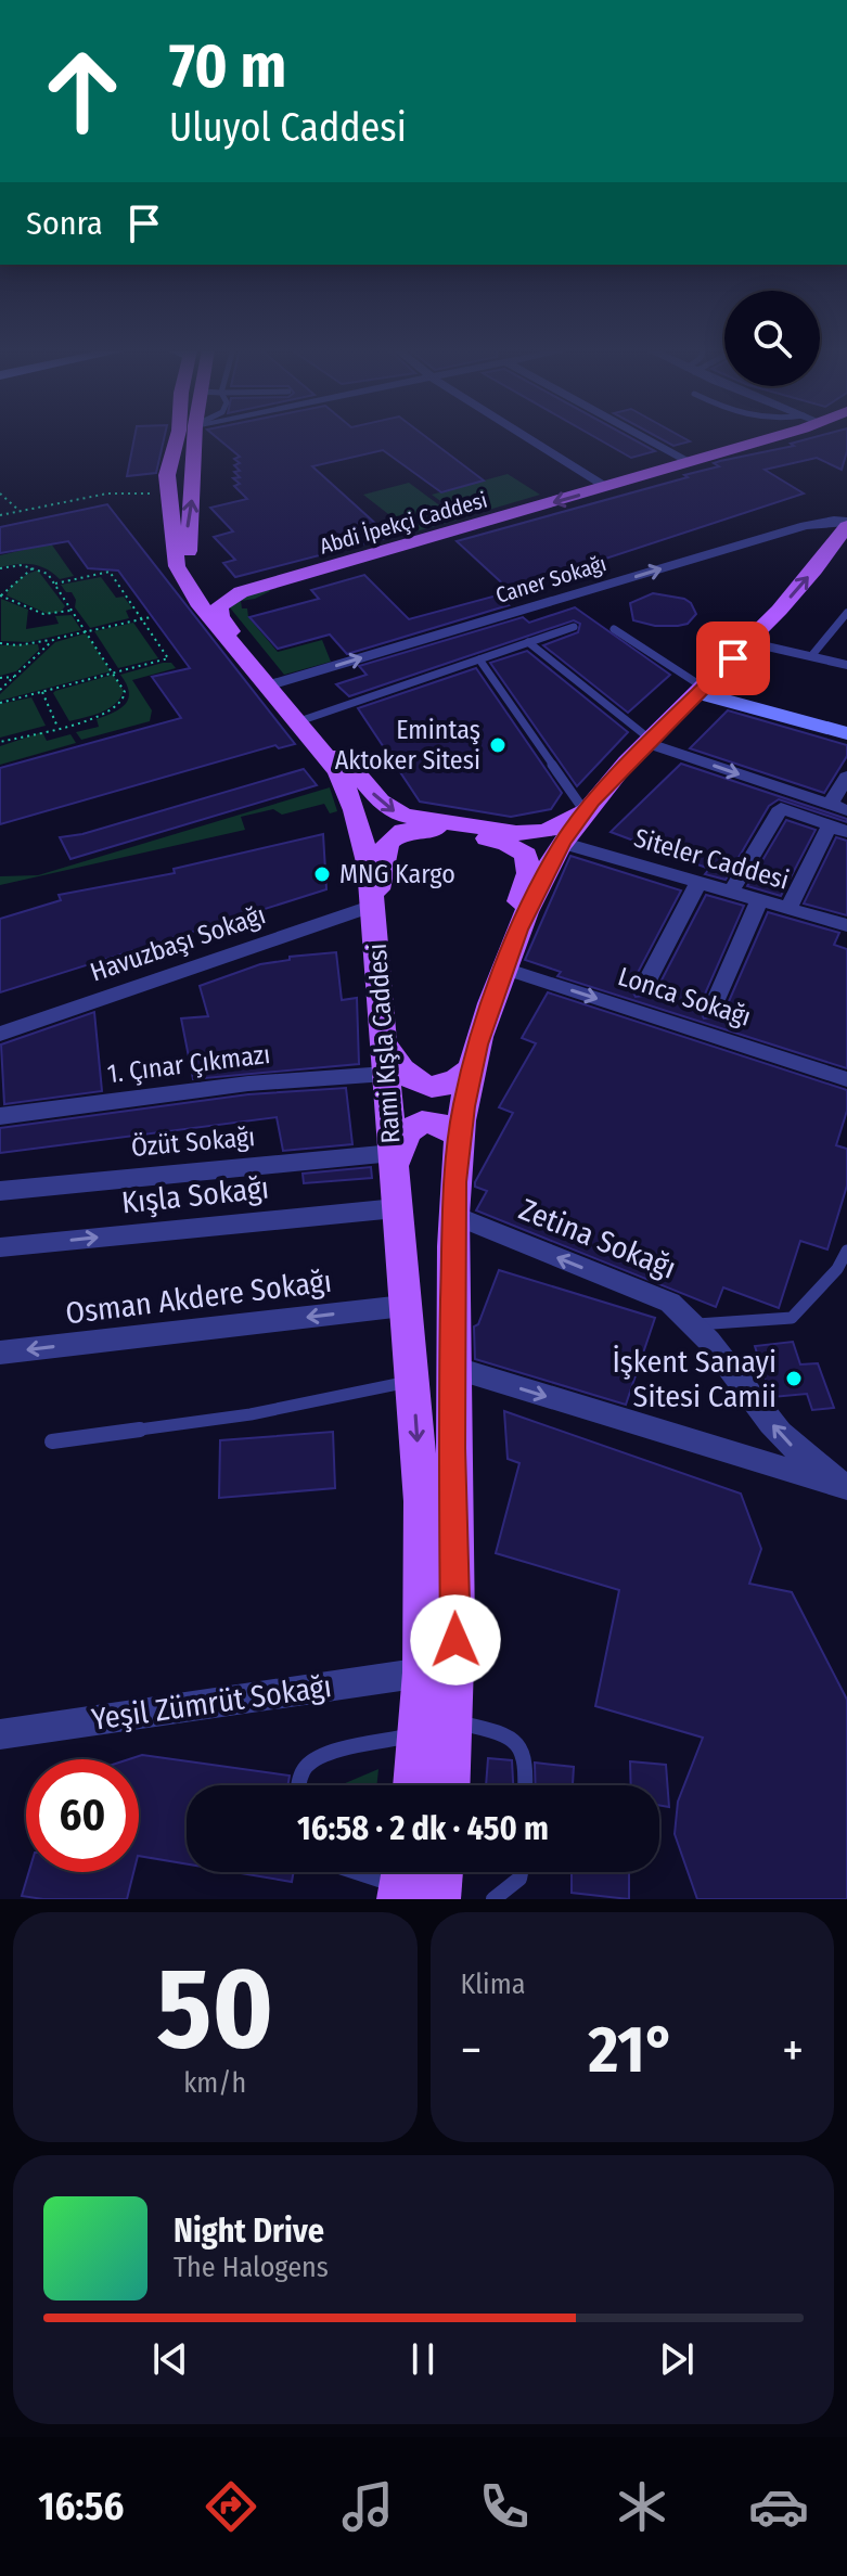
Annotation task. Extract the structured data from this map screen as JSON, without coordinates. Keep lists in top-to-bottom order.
{
  "streets": {
    "main road": ["Abdi İpekçi Caddesi", "Rami Kışla Caddesi"],
    "street": [
      "Caner Sokağı",
      "Siteler Caddesi",
      "Havuzbaşı Sokağı",
      "Lonca Sokağı",
      "1. Çınar Çıkmazı",
      "Özüt Sokağı",
      "Kışla Sokağı",
      "Zetina Sokağı",
      "Osman Akdere Sokağı",
      "Yeşil Zümrüt Sokağı"
    ]
  },
  "crossings": [
    ["Abdi İpekçi Caddesi", "Rami Kışla Caddesi"],
    ["Caner Sokağı", "Rami Kışla Caddesi"],
    ["Havuzbaşı Sokağı", "Rami Kışla Caddesi"],
    ["Lonca Sokağı", "Rami Kışla Caddesi"],
    ["Rami Kışla Caddesi", "1. Çınar Çıkmazı"],
    ["Rami Kışla Caddesi", "Özüt Sokağı"],
    ["Rami Kışla Caddesi", "Kışla Sokağı"],
    ["Rami Kışla Caddesi", "Zetina Sokağı"],
    ["Rami Kışla Caddesi", "Osman Akdere Sokağı"],
    ["Rami Kışla Caddesi", "Yeşil Zümrüt Sokağı"]
  ],
  "one_way": [
    "Abdi İpekçi Caddesi",
    "Caner Sokağı",
    "Lonca Sokağı",
    "Kışla Sokağı",
    "Osman Akdere Sokağı"
  ],
  "places": ["Emintaş Aktoker Sitesi", "MNG Kargo", "İşkent Sanayi Sitesi Camii"],
  "page": {
    "turn": ["70 m", "Uluyol Caddesi"],
    "then": "Sonra",
    "limit": "60",
    "trip": "16:58 · 2 dk · 450 m",
    "tile": [
      ["50", "km/h"],
      "Klima"
    ],
    "heat": ["−", "21°", "+"],
    "song": ["Night Drive", "The Halogens"],
    "tabs": "16:56"
  }
}
